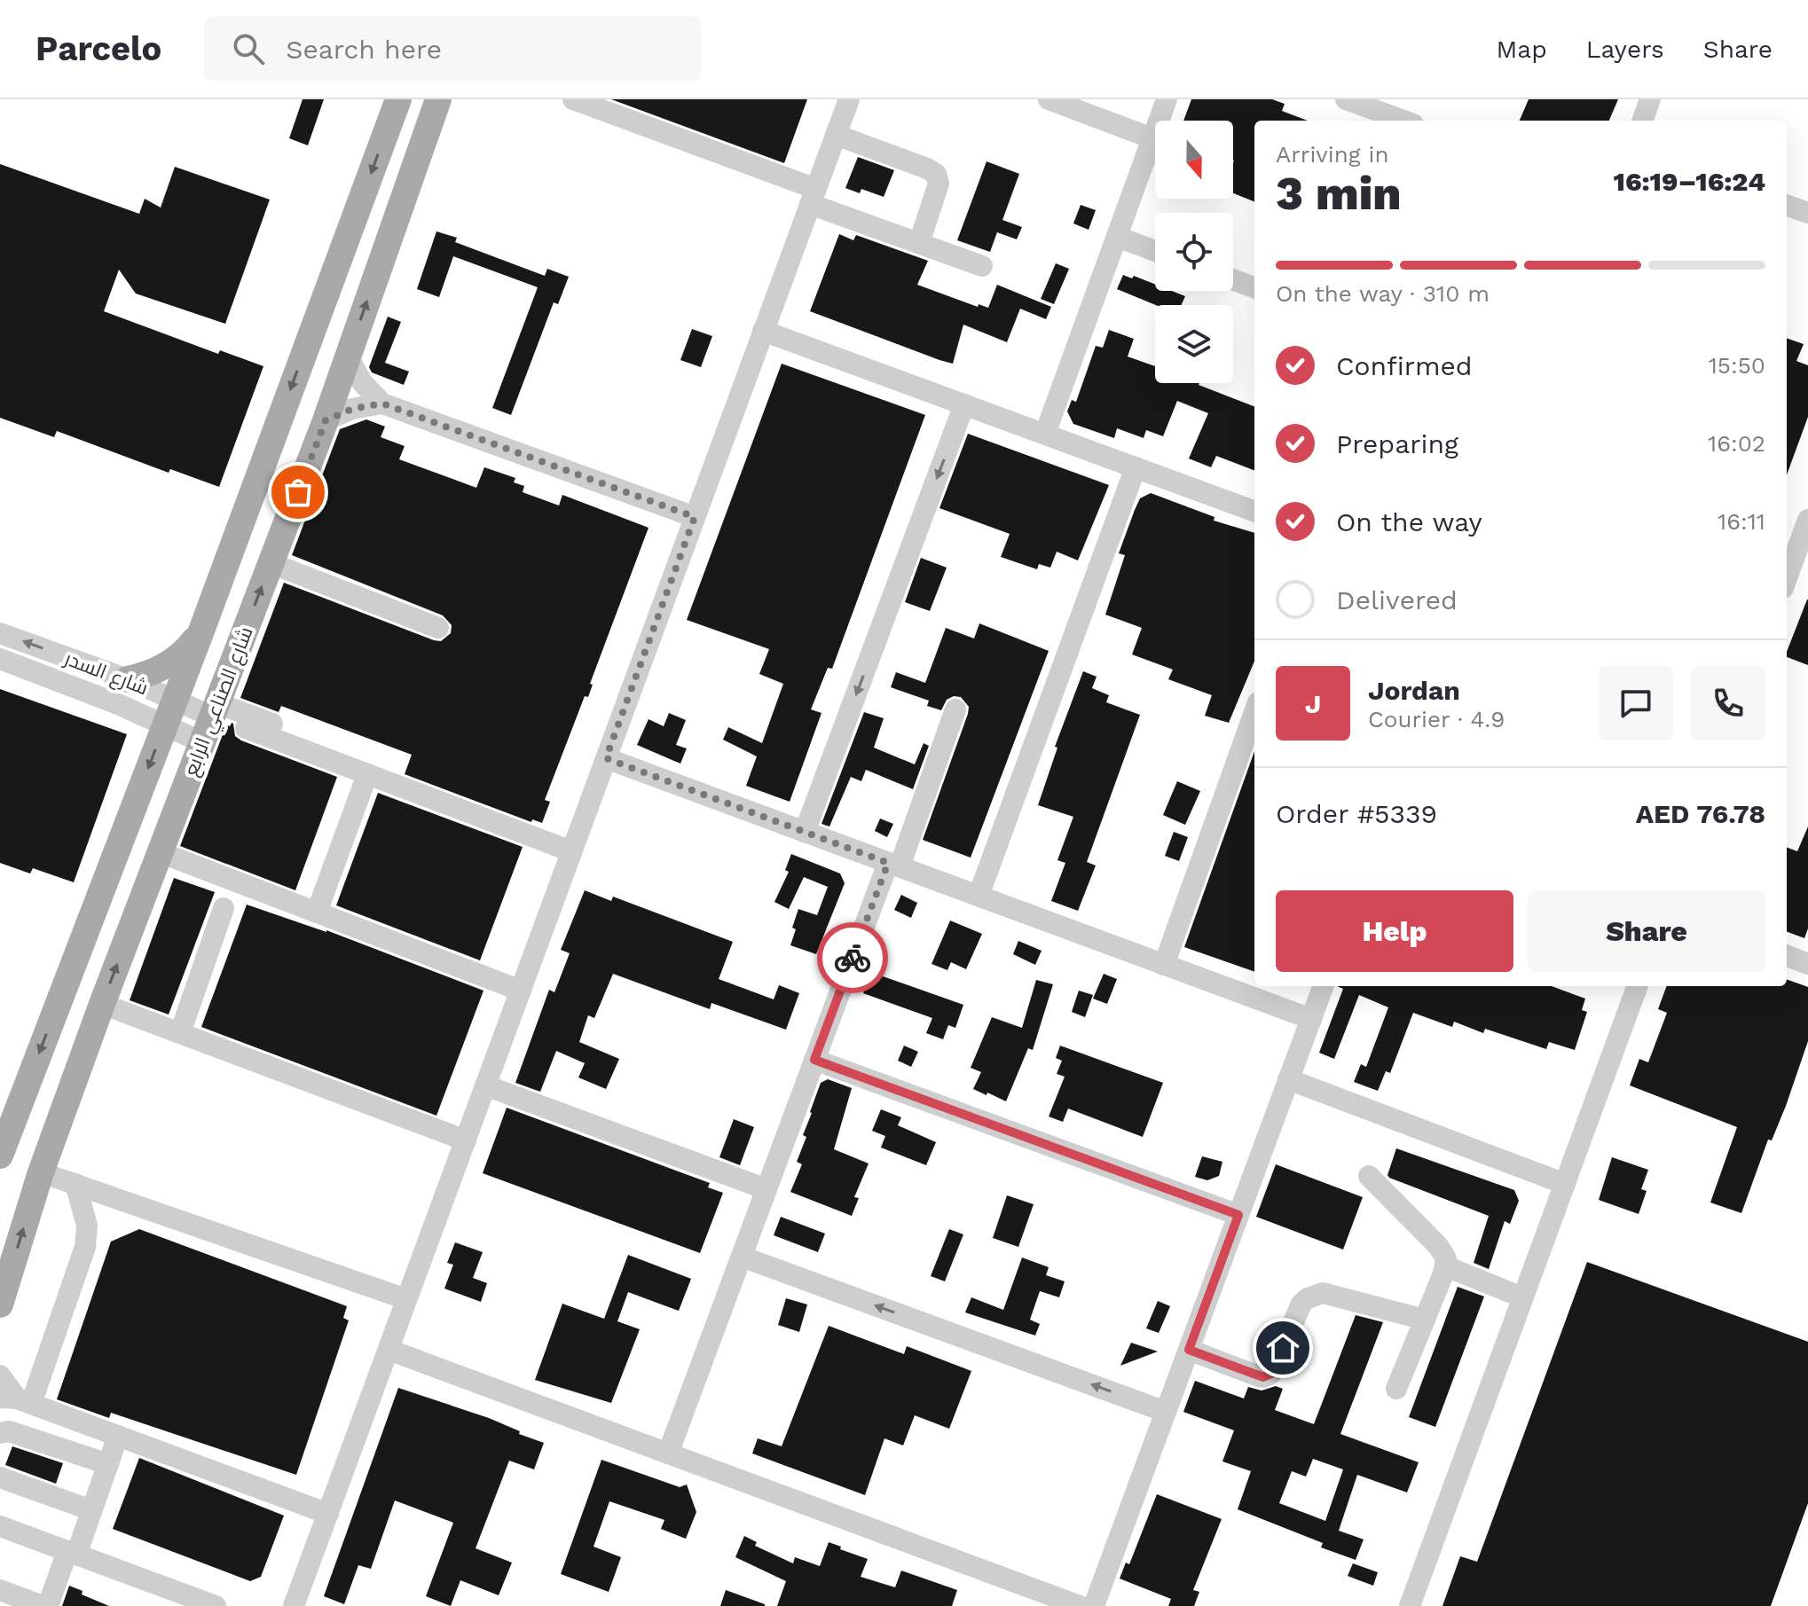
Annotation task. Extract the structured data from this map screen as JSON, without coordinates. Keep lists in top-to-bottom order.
{
  "streets": {
    "main road": ["شارع الصناعي الرابع"],
    "street": ["شارع السدر"]
  },
  "crossings": [
    ["شارع السدر", "شارع الصناعي الرابع"]
  ],
  "north": "bottom",
  "page": {
    "header": "Parcelo",
    "search": "Search here",
    "nav": ["Map", "Layers", "Share"],
    "heading": ["3 min", "Arriving in", "16:19–16:24"],
    "panel": [
      "Jordan",
      "Courier · 4.9",
      "Order #5339",
      "AED 76.78"
    ],
    "bar": "On the way · 310 m",
    "list": [
      ["Confirmed", "15:50"],
      ["Preparing", "16:02"],
      ["On the way", "16:11"],
      "Delivered"
    ],
    "round": "J",
    "buttons": ["Help", "Share"]
  }
}
